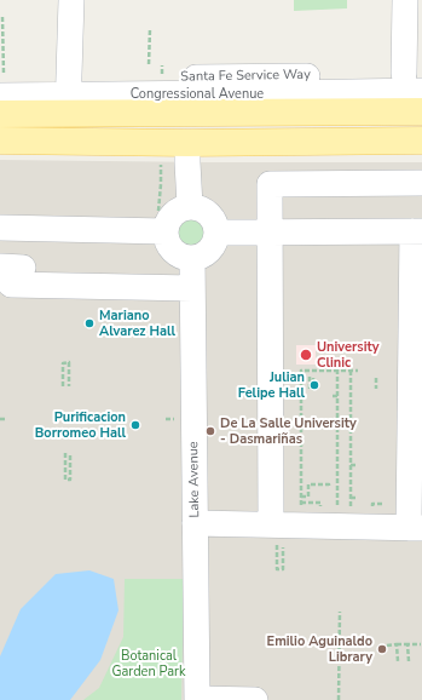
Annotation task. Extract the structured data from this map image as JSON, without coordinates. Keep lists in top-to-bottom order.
{
  "streets": {
    "main road": ["Congressional Avenue"],
    "street": ["Lake Avenue"]
  },
  "parks": ["Botanical Garden Park"],
  "places": [
    "Mariano Alvarez Hall",
    "University Clinic",
    "Julian Felipe Hall",
    "Purificacion Borromeo Hall",
    "De La Salle University - Dasmariñas",
    "Emilio Aguinaldo Library"
  ]
}
